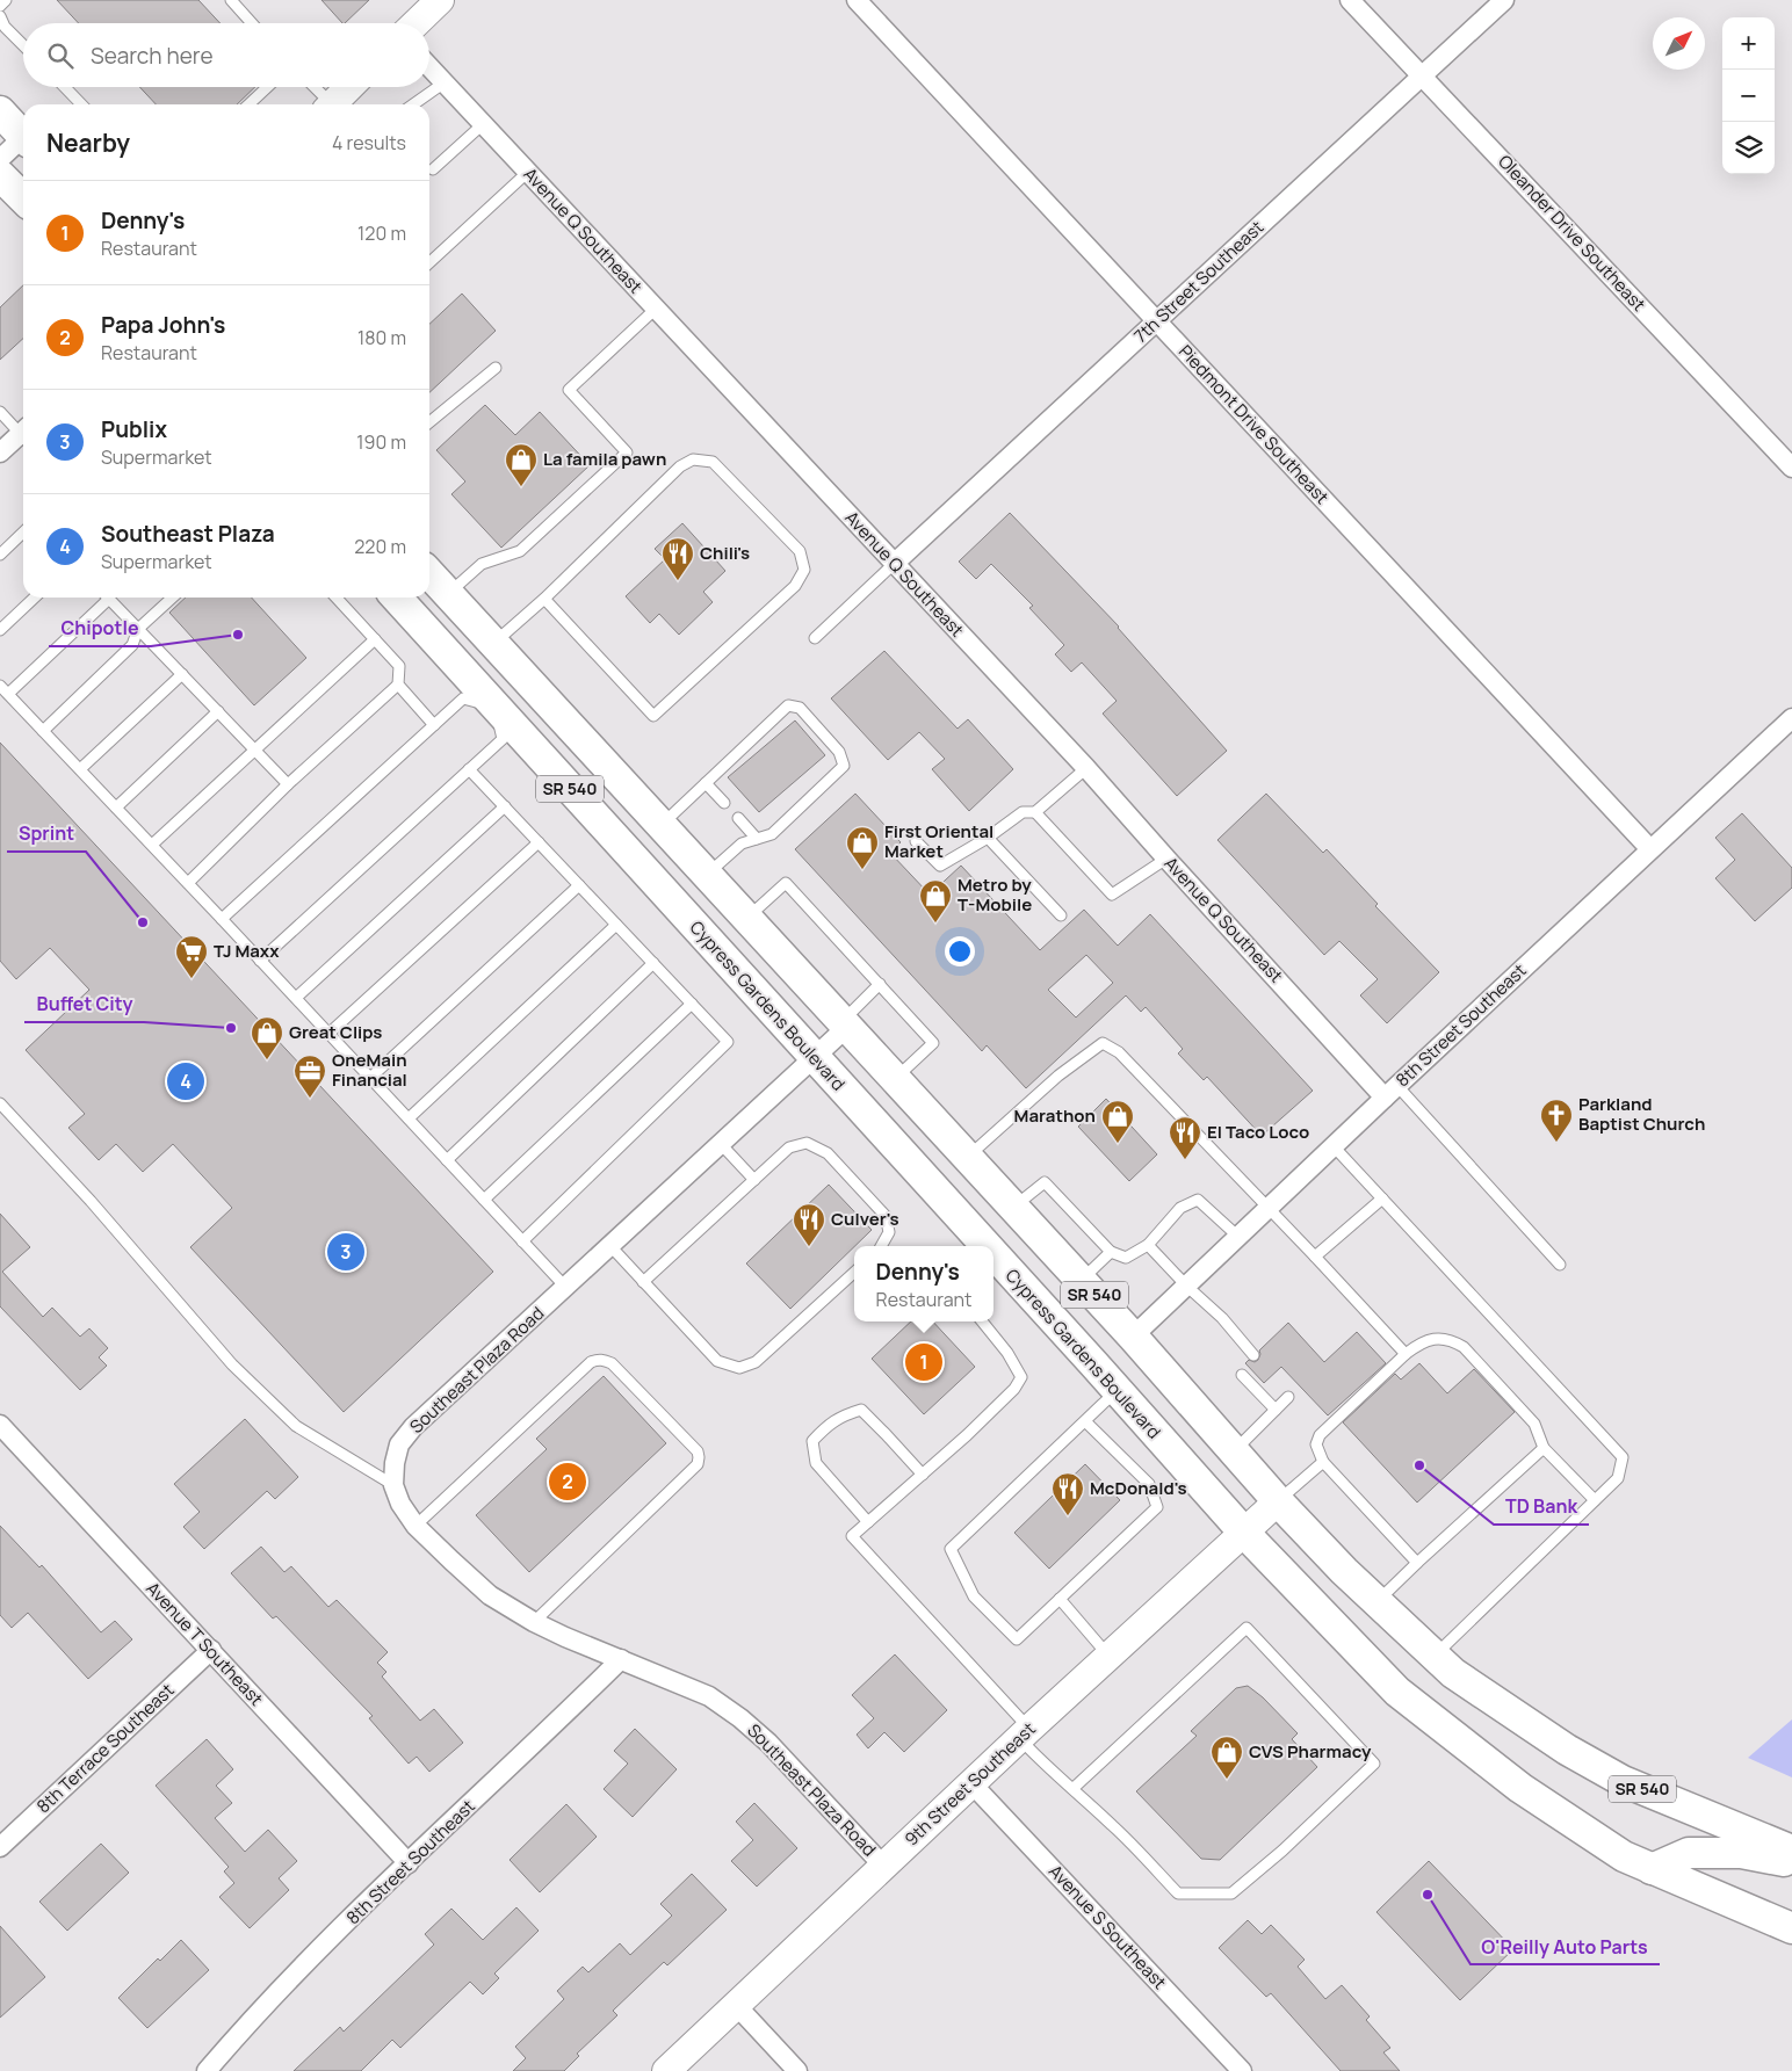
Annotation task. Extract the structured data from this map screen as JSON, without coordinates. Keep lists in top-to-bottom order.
{
  "streets": {
    "main road": ["SR 540", "Cypress Gardens Boulevard"],
    "street": [
      "Avenue Q Southeast",
      "Oleander Drive Southeast",
      "7th Street Southeast",
      "Piedmont Drive Southeast",
      "8th Street Southeast",
      "Southeast Plaza Road",
      "Avenue T Southeast",
      "8th Terrace Southeast",
      "9th Street Southeast",
      "Avenue S Southeast"
    ]
  },
  "crossings": [
    ["Avenue Q Southeast", "7th Street Southeast"],
    ["Avenue Q Southeast", "8th Street Southeast"],
    ["Oleander Drive Southeast", "7th Street Southeast"],
    ["7th Street Southeast", "Piedmont Drive Southeast"],
    ["Piedmont Drive Southeast", "8th Street Southeast"],
    ["SR 540", "8th Street Southeast"],
    ["SR 540", "Southeast Plaza Road"],
    ["SR 540", "9th Street Southeast"],
    ["Cypress Gardens Boulevard", "Southeast Plaza Road"],
    ["Cypress Gardens Boulevard", "9th Street Southeast"],
    ["8th Street Southeast", "Southeast Plaza Road"],
    ["8th Street Southeast", "Avenue T Southeast"],
    ["Southeast Plaza Road", "9th Street Southeast"],
    ["Avenue T Southeast", "8th Terrace Southeast"],
    ["9th Street Southeast", "Avenue S Southeast"]
  ],
  "places": {
    "shop": [
      "La famila pawn",
      "First Oriental Market",
      "Metro by T-Mobile",
      "Great Clips",
      "Marathon",
      "CVS Pharmacy"
    ],
    "restaurant": [
      "Chili's",
      "El Taco Loco",
      "Culver's",
      "McDonald's"
    ],
    "other": [
      "Chipotle",
      "Sprint",
      "Buffet City",
      "TD Bank",
      "O'Reilly Auto Parts"
    ],
    "supermarket": ["TJ Maxx"],
    "office": ["OneMain Financial"],
    "church": ["Parkland Baptist Church"]
  },
  "north": "top right",
  "page": {
    "map_buttons": ["+", "−"],
    "search": "Search here",
    "heading": ["Nearby", "4 results"],
    "list": [
      {
        "mark": "1",
        "name": "Denny's",
        "note": "Restaurant",
        "value": "120 m"
      },
      {
        "mark": "2",
        "name": "Papa John's",
        "note": "Restaurant",
        "value": "180 m"
      },
      {
        "mark": "3",
        "name": "Publix",
        "note": "Supermarket",
        "value": "190 m"
      },
      {
        "mark": "4",
        "name": "Southeast Plaza",
        "note": "Supermarket",
        "value": "220 m"
      }
    ],
    "pins": [
      "4",
      "3",
      "1",
      "2"
    ],
    "popup": ["Denny's", "Restaurant"]
  }
}
